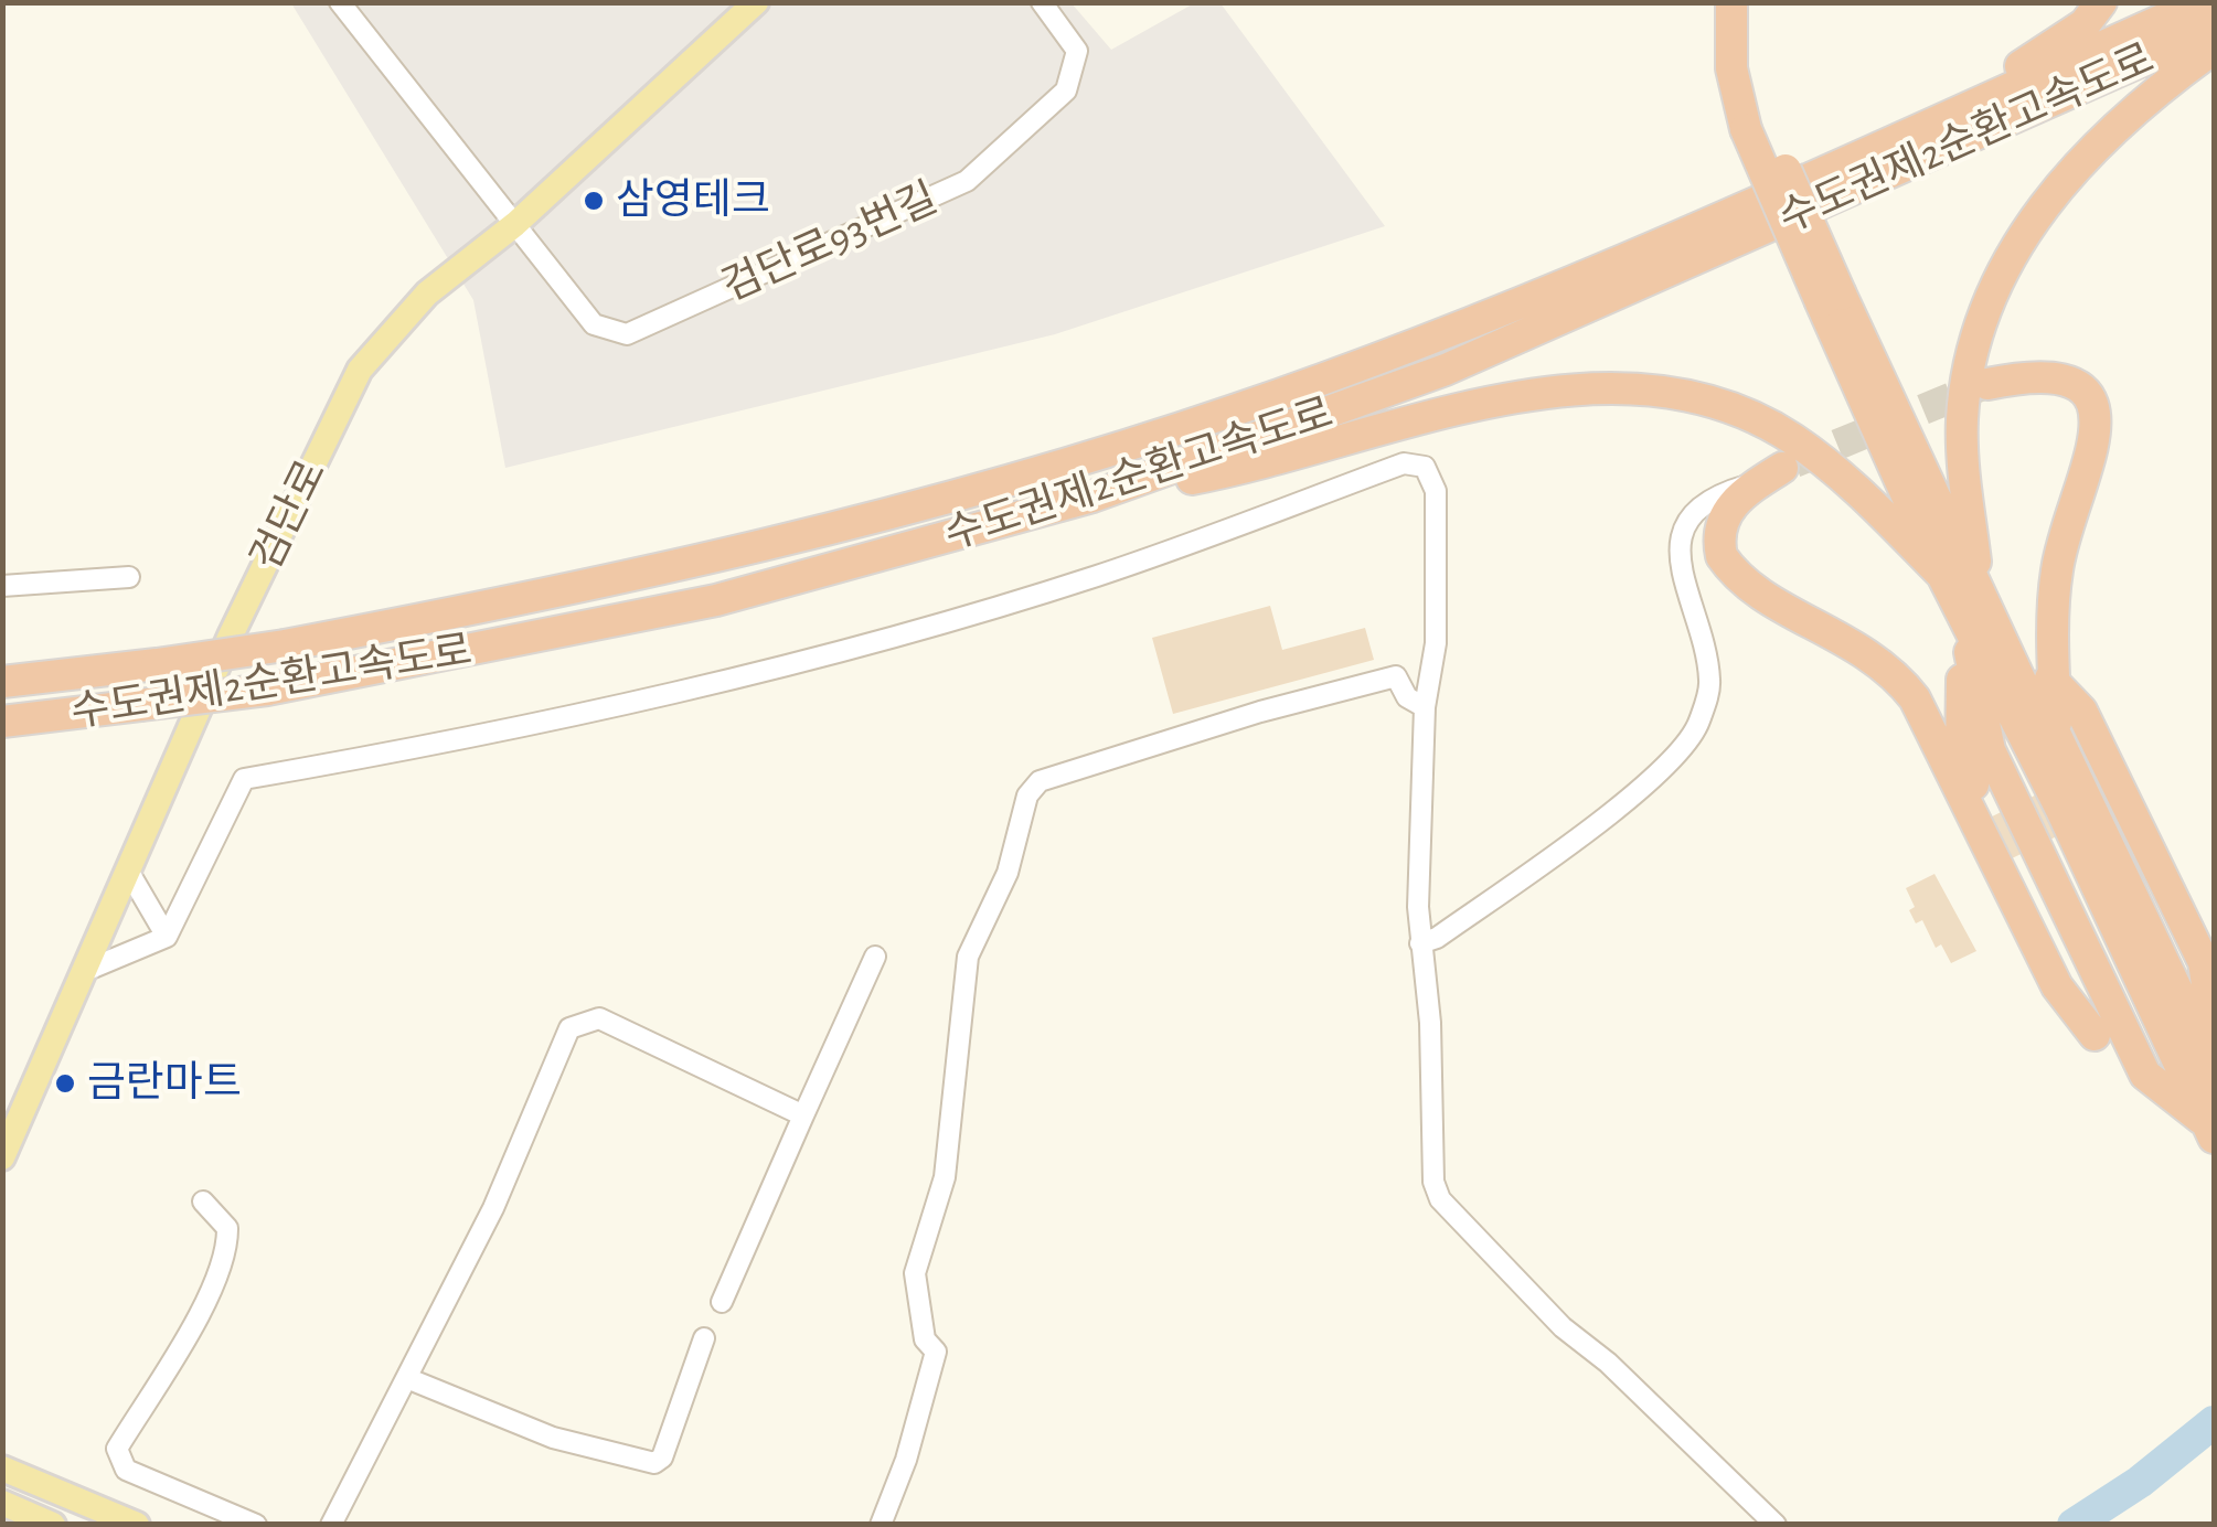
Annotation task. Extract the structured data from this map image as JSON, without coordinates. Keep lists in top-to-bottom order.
{
  "streets": {
    "highway": ["수도권제2순환고속도로"],
    "main road": ["검단로"],
    "lane": ["검단로93번길"]
  },
  "crossings": [
    ["검단로93번길", "검단로"]
  ],
  "places": ["삼영테크", "금란마트"]
}
